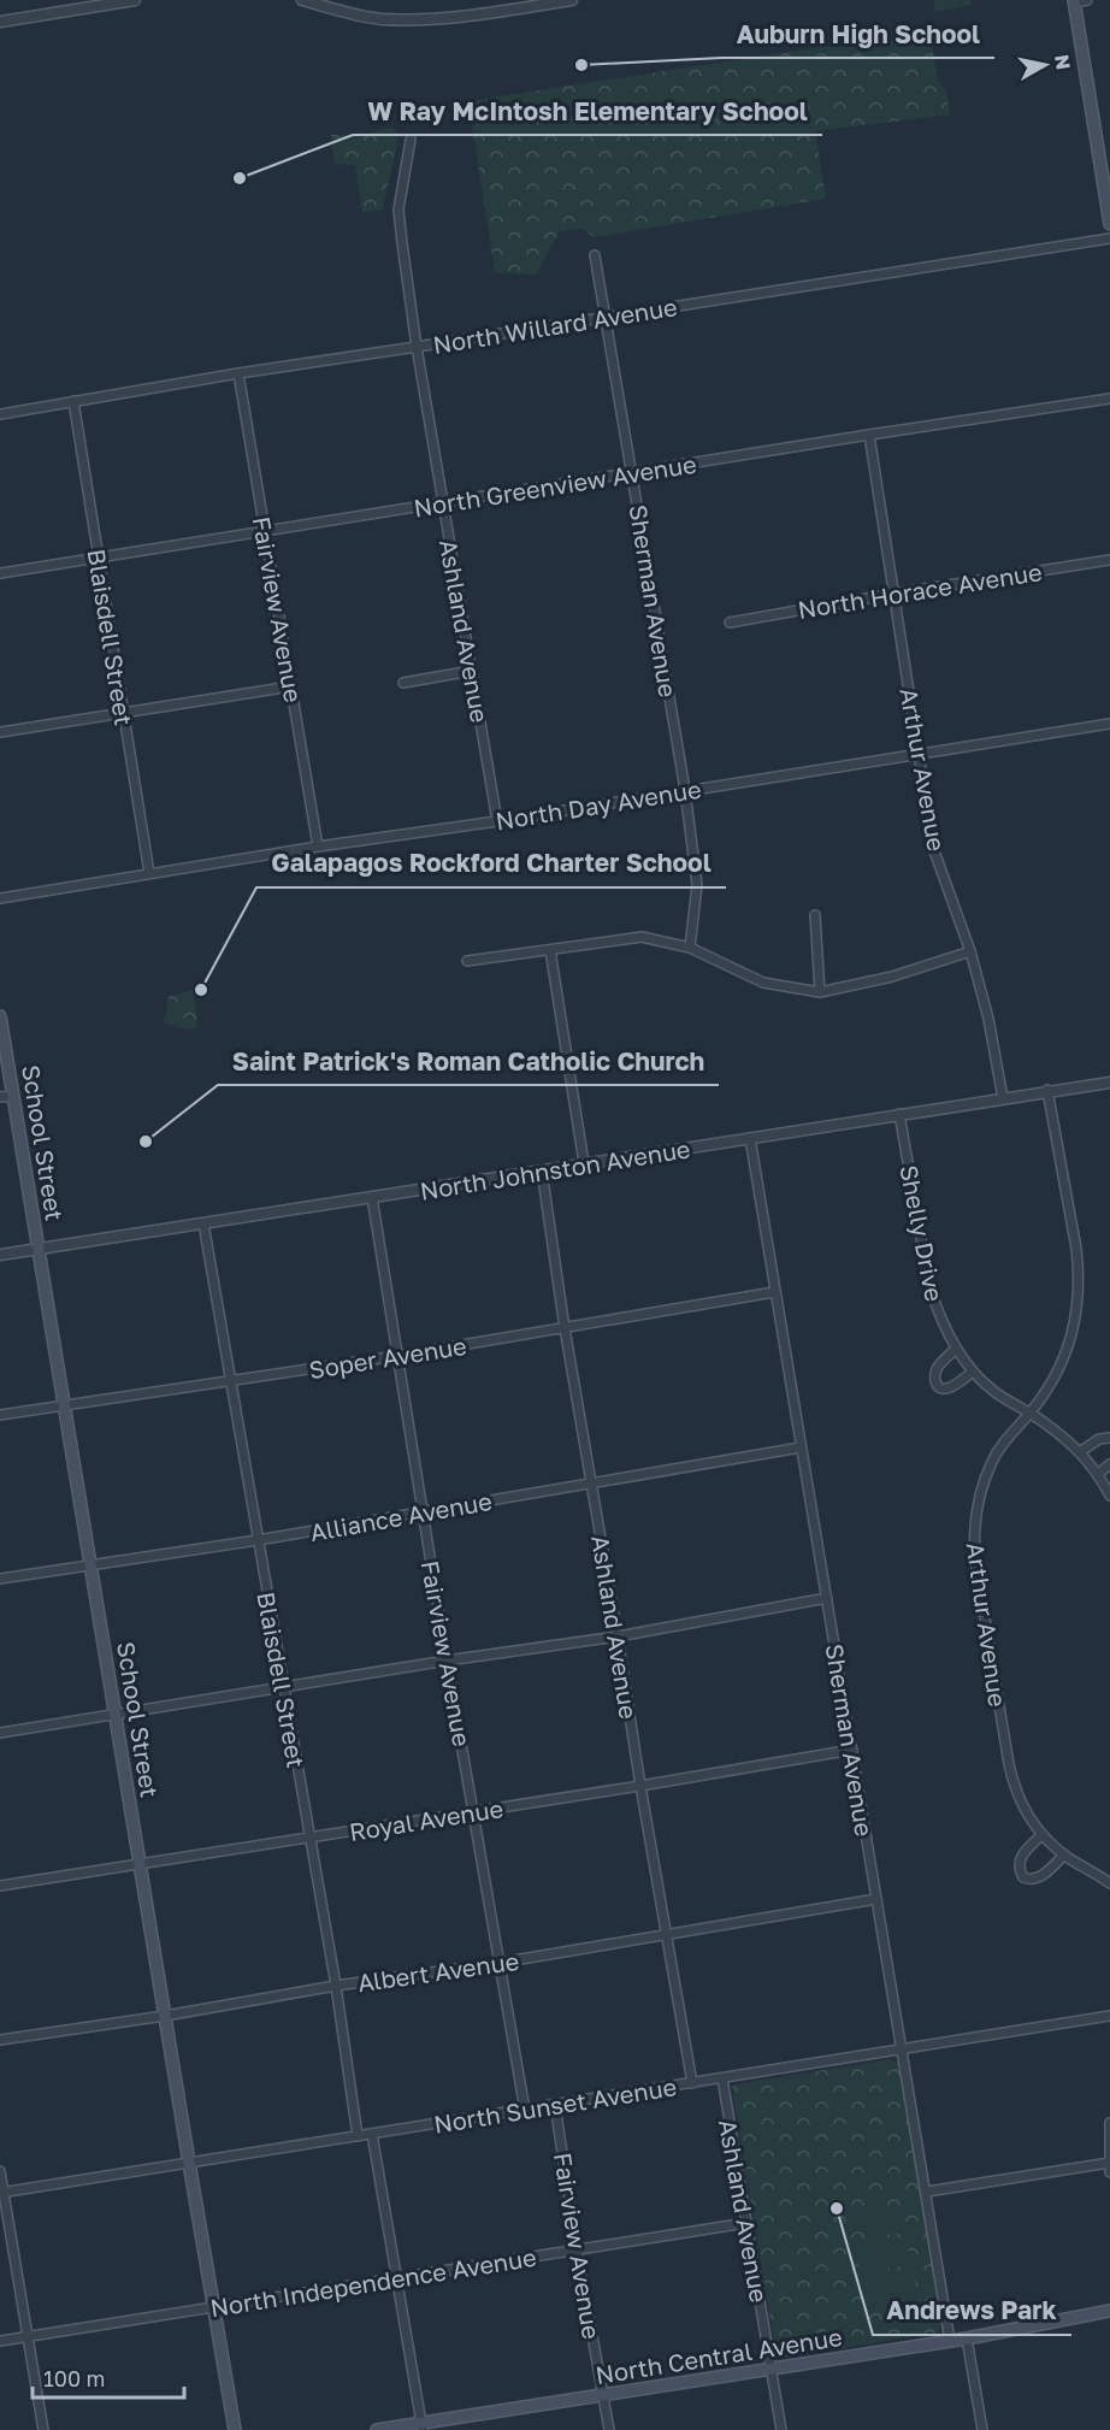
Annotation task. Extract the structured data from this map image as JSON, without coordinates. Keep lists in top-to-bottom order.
{
  "streets": {
    "main road": ["School Street", "North Central Avenue"],
    "street": [
      "North Willard Avenue",
      "North Greenview Avenue",
      "North Horace Avenue",
      "Sherman Avenue",
      "Fairview Avenue",
      "Ashland Avenue",
      "Blaisdell Street",
      "Arthur Avenue",
      "North Day Avenue",
      "North Johnston Avenue",
      "Shelly Drive",
      "Soper Avenue",
      "Alliance Avenue",
      "Royal Avenue",
      "Albert Avenue",
      "North Sunset Avenue",
      "North Independence Avenue"
    ]
  },
  "crossings": [
    ["North Willard Avenue", "Sherman Avenue"],
    ["North Willard Avenue", "Fairview Avenue"],
    ["North Willard Avenue", "Ashland Avenue"],
    ["North Willard Avenue", "Blaisdell Street"],
    ["North Greenview Avenue", "Sherman Avenue"],
    ["North Greenview Avenue", "Fairview Avenue"],
    ["North Greenview Avenue", "Ashland Avenue"],
    ["North Greenview Avenue", "Blaisdell Street"],
    ["North Greenview Avenue", "Arthur Avenue"],
    ["North Horace Avenue", "Arthur Avenue"],
    ["Sherman Avenue", "North Day Avenue"],
    ["Sherman Avenue", "North Johnston Avenue"],
    ["Sherman Avenue", "Soper Avenue"],
    ["Sherman Avenue", "Alliance Avenue"],
    ["Sherman Avenue", "Royal Avenue"],
    ["Sherman Avenue", "Albert Avenue"],
    ["Sherman Avenue", "North Sunset Avenue"],
    ["Sherman Avenue", "North Central Avenue"],
    ["Fairview Avenue", "North Day Avenue"],
    ["Fairview Avenue", "North Johnston Avenue"],
    ["Fairview Avenue", "Soper Avenue"],
    ["Fairview Avenue", "Alliance Avenue"],
    ["Fairview Avenue", "Royal Avenue"],
    ["Fairview Avenue", "Albert Avenue"],
    ["Fairview Avenue", "North Sunset Avenue"],
    ["Fairview Avenue", "North Independence Avenue"],
    ["Fairview Avenue", "North Central Avenue"],
    ["Ashland Avenue", "North Day Avenue"],
    ["Ashland Avenue", "North Johnston Avenue"],
    ["Ashland Avenue", "Soper Avenue"],
    ["Ashland Avenue", "Alliance Avenue"],
    ["Ashland Avenue", "Royal Avenue"],
    ["Ashland Avenue", "Albert Avenue"],
    ["Ashland Avenue", "North Sunset Avenue"],
    ["Ashland Avenue", "North Independence Avenue"],
    ["Ashland Avenue", "North Central Avenue"],
    ["Blaisdell Street", "North Day Avenue"],
    ["Blaisdell Street", "North Johnston Avenue"],
    ["Blaisdell Street", "Soper Avenue"],
    ["Blaisdell Street", "Alliance Avenue"],
    ["Blaisdell Street", "Royal Avenue"],
    ["Blaisdell Street", "Albert Avenue"],
    ["Blaisdell Street", "North Sunset Avenue"],
    ["Arthur Avenue", "North Day Avenue"],
    ["Arthur Avenue", "North Johnston Avenue"],
    ["Arthur Avenue", "Shelly Drive"],
    ["School Street", "North Johnston Avenue"],
    ["School Street", "Soper Avenue"],
    ["School Street", "Alliance Avenue"],
    ["School Street", "Royal Avenue"],
    ["School Street", "Albert Avenue"],
    ["School Street", "North Sunset Avenue"],
    ["School Street", "North Independence Avenue"],
    ["North Johnston Avenue", "Shelly Drive"]
  ],
  "places": [
    "Auburn High School",
    "W Ray McIntosh Elementary School",
    "Galapagos Rockford Charter School",
    "Saint Patrick's Roman Catholic Church",
    "Andrews Park"
  ],
  "scale_bar": "100 m",
  "north": "right"
}
